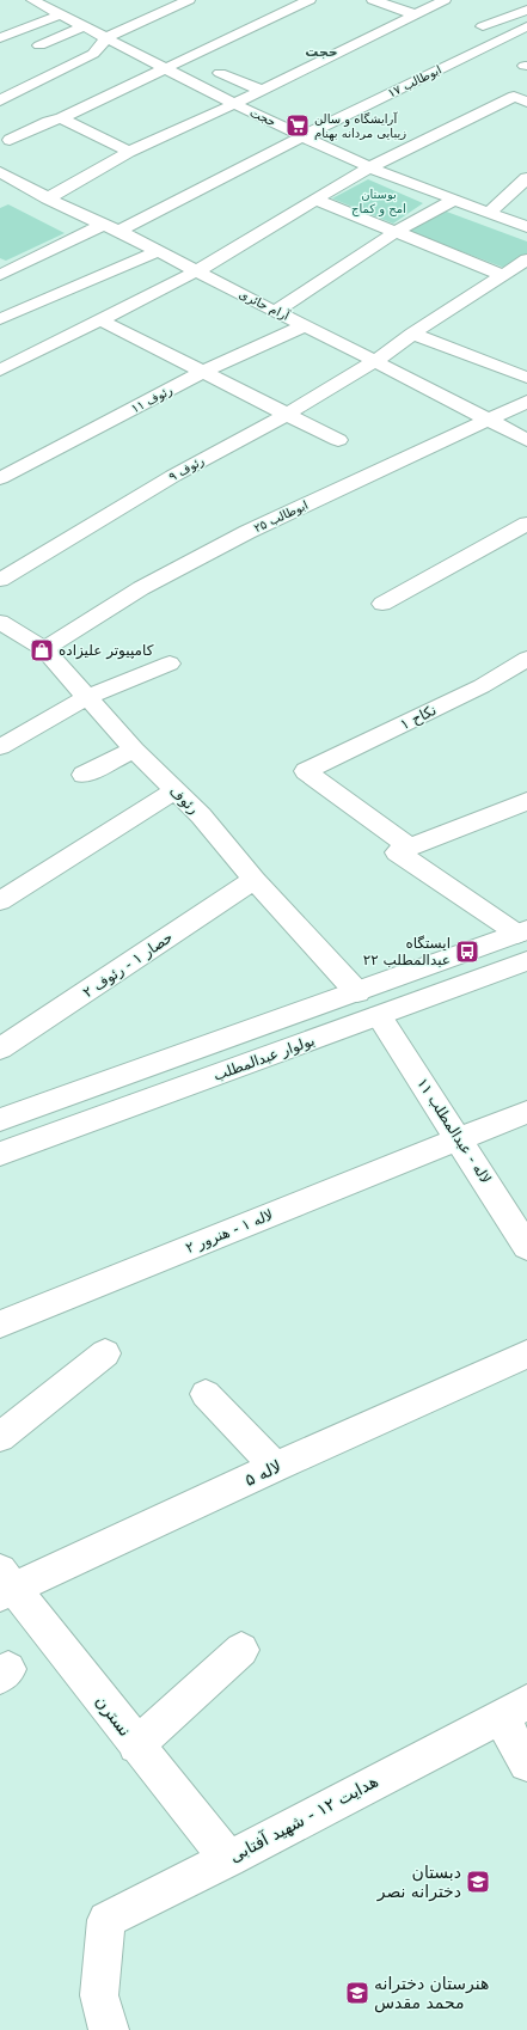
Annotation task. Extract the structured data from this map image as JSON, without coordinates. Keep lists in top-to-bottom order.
{
  "streets": {
    "street": [
      "ابوطالب ۱۷",
      "حجت",
      "آرام حائری",
      "رئوف ۱۱",
      "رئوف ۹",
      "ابوطالب ۲۵",
      "نکاح ۱",
      "رئوف",
      "حصار ۱ - رئوف ۲",
      "بولوار عبدالمطلب",
      "لاله - عبدالمطلب ۱۱",
      "لاله ۱ - هنرور ۲",
      "لاله ۵",
      "نسترن",
      "هدایت ۱۲ - شهید آفتابی"
    ]
  },
  "crossings": [
    ["ابوطالب ۱۷", "حجت"],
    ["ابوطالب ۱۷", "آرام حائری"],
    ["آرام حائری", "رئوف ۱۱"],
    ["آرام حائری", "رئوف ۹"],
    ["آرام حائری", "ابوطالب ۲۵"],
    ["ابوطالب ۲۵", "رئوف"],
    ["رئوف", "حصار ۱ - رئوف ۲"],
    ["بولوار عبدالمطلب", "لاله - عبدالمطلب ۱۱"],
    ["لاله - عبدالمطلب ۱۱", "لاله ۱ - هنرور ۲"],
    ["لاله ۵", "نسترن"],
    ["نسترن", "هدایت ۱۲ - شهید آفتابی"]
  ],
  "districts": ["حجت"],
  "parks": ["بوستان امج و کماج"],
  "places": {
    "supermarket": ["آرایشگاه و سالن زیبایی مردانه بهنام"],
    "shop": ["کامپیوتر علیزاده"],
    "bus stop": ["ایستگاه عبدالمطلب ۲۲"],
    "school or university": ["دبستان دخترانه نصر", "هنرستان دخترانه محمد مقدس"]
  }
}
